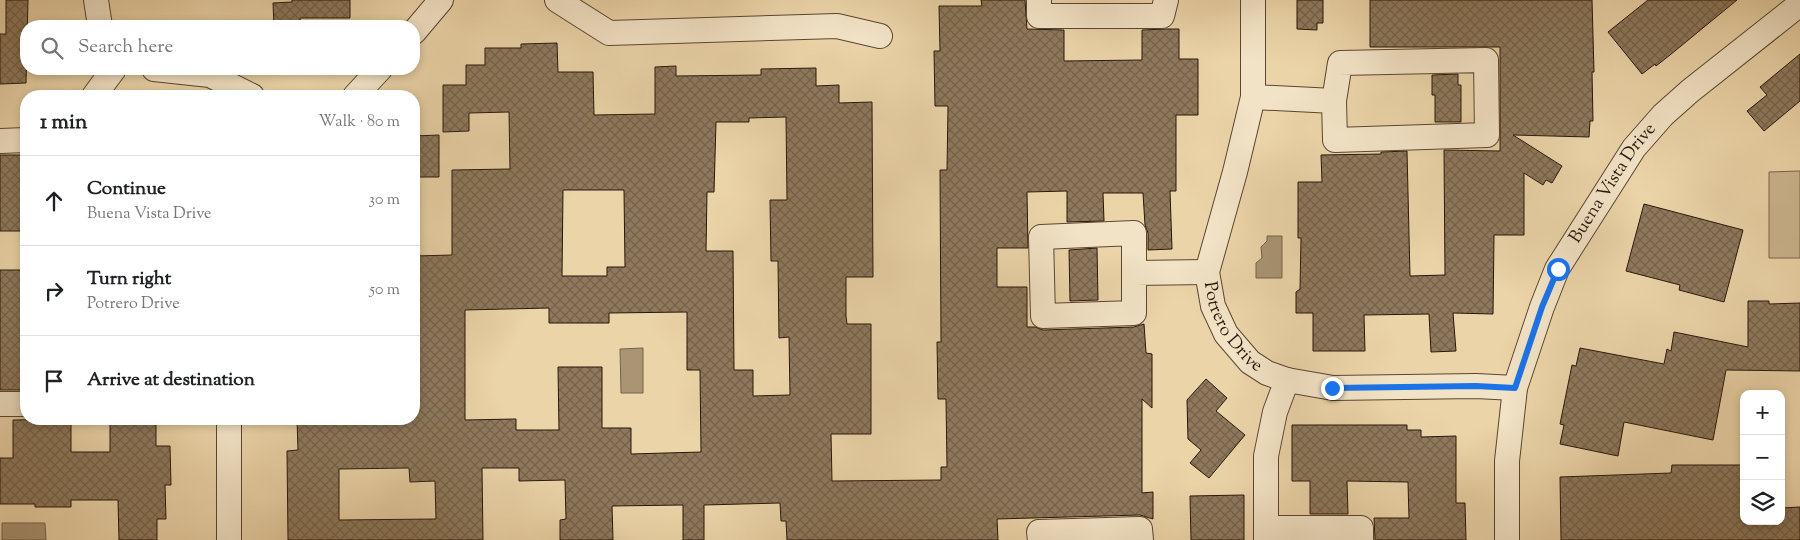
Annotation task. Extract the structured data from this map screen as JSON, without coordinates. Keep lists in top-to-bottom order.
{
  "streets": {
    "street": ["Buena Vista Drive", "Potrero Drive"]
  },
  "crossings": [
    ["Buena Vista Drive", "Potrero Drive"]
  ],
  "page": {
    "search": "Search here",
    "heading": ["1 min", "Walk · 80 m"],
    "list": [
      ["Continue", "Buena Vista Drive", "30 m"],
      ["Turn right", "Potrero Drive", "50 m"],
      "Arrive at destination"
    ],
    "map_buttons": ["+", "−"]
  }
}
